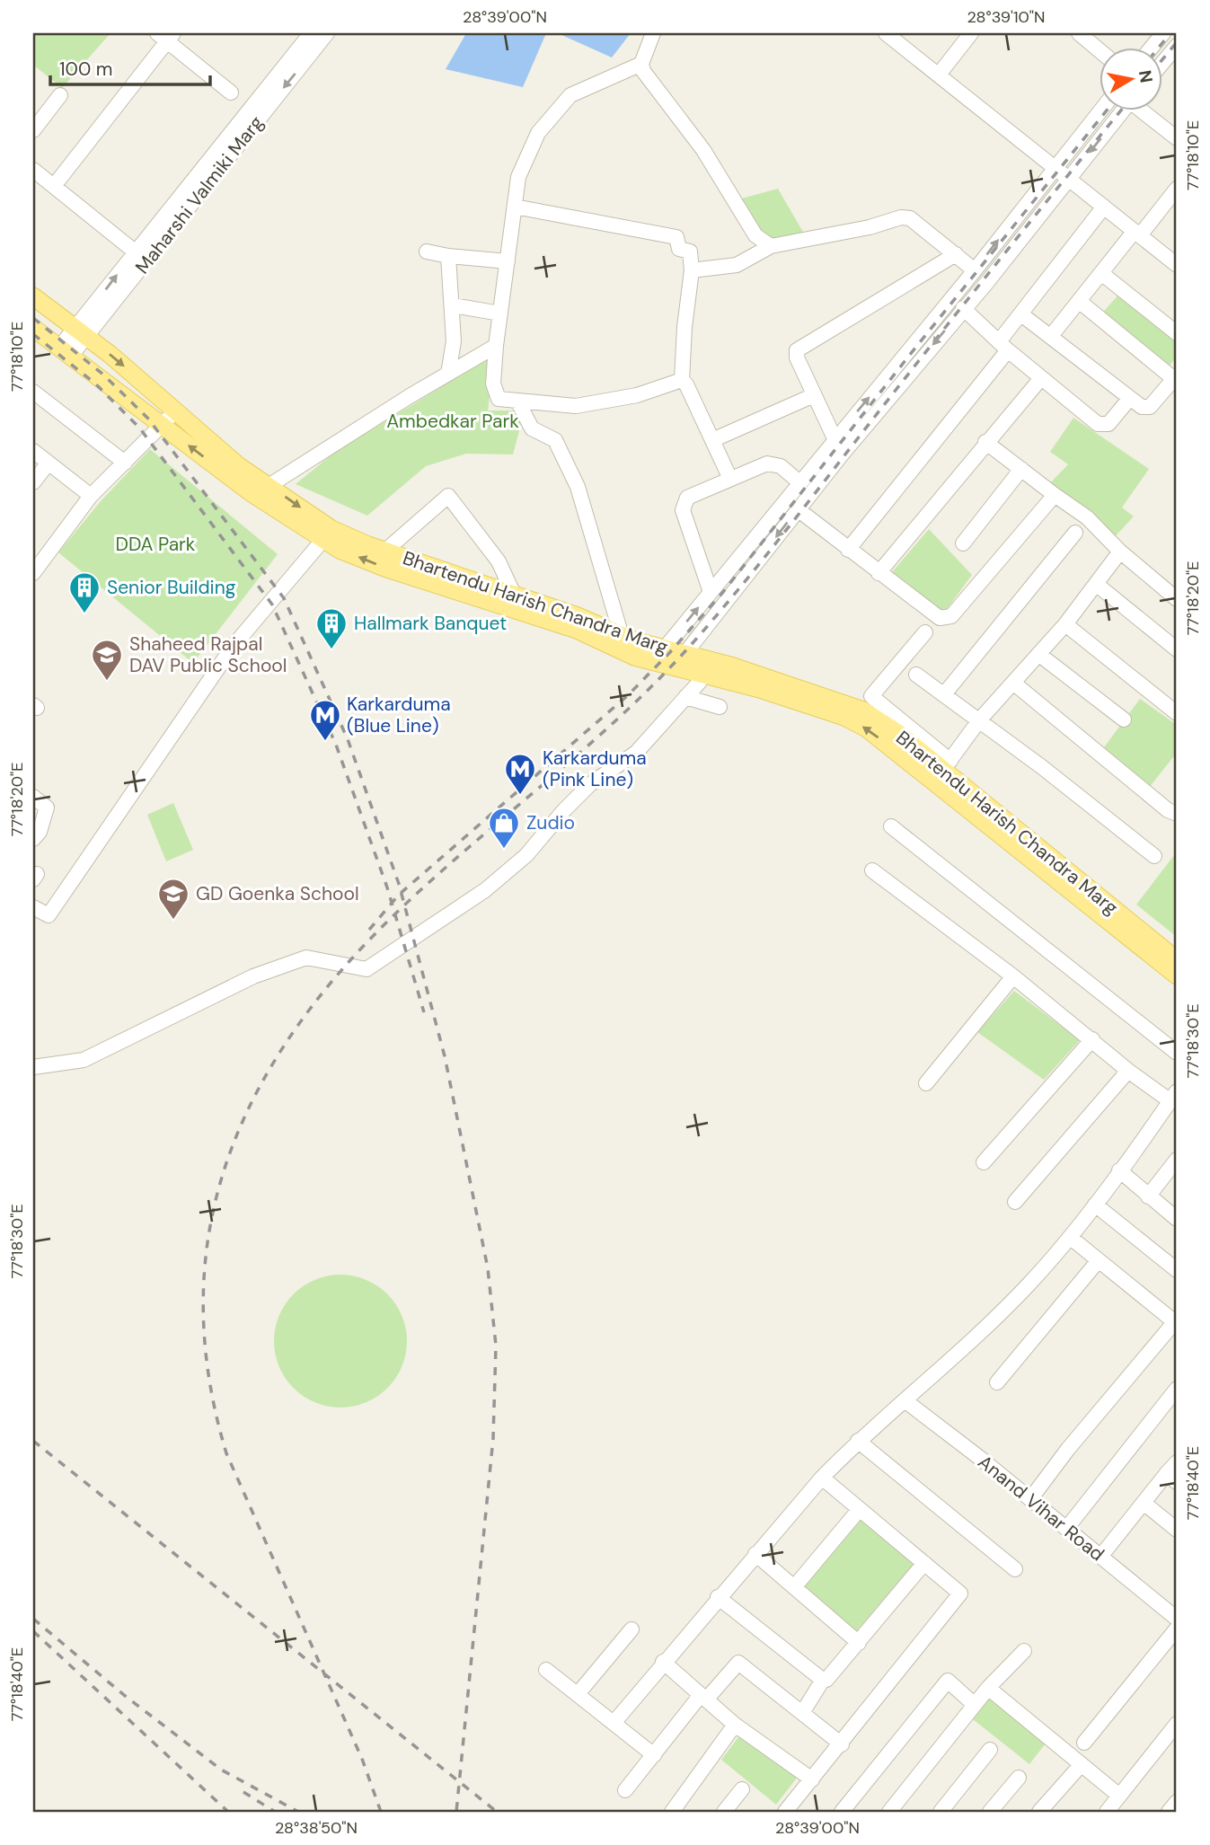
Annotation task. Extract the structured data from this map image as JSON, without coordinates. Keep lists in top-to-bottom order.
{
  "streets": {
    "main road": ["Bhartendu Harish Chandra Marg"],
    "street": ["Maharshi Valmiki Marg", "Anand Vihar Road"]
  },
  "crossings": [
    ["Maharshi Valmiki Marg", "Bhartendu Harish Chandra Marg"]
  ],
  "parks": ["Ambedkar Park", "DDA Park"],
  "places": {
    "building": ["Senior Building", "Hallmark Banquet"],
    "school or university": ["Shaheed Rajpal DAV Public School", "GD Goenka School"],
    "metro station": ["Karkarduma (Blue Line)", "Karkarduma (Pink Line)"],
    "shop": ["Zudio"]
  },
  "scale_bar": "100 m",
  "north": "right",
  "coordinates": [
    "28°39'00\"N",
    "28°39'10\"N",
    "77°18'10\"E",
    "77°18'20\"E",
    "77°18'30\"E",
    "77°18'40\"E",
    "28°38'50\"N"
  ]
}
